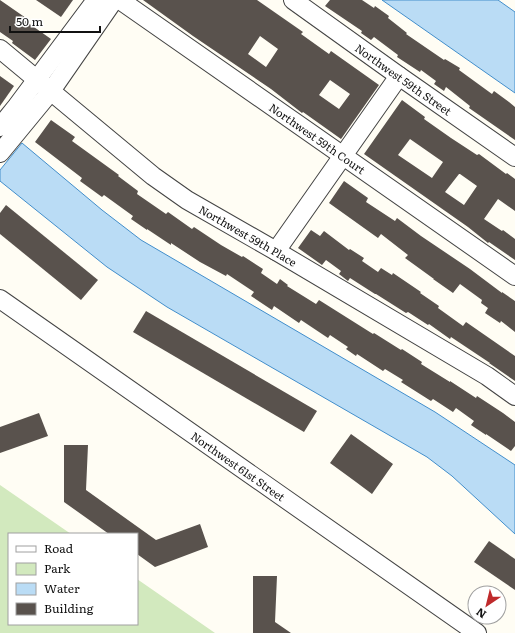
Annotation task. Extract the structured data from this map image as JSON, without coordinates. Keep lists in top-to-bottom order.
{
  "streets": {
    "street": [
      "Northwest 59th Street",
      "Northwest 59th Court",
      "Northwest 59th Place",
      "Northwest 61st Street"
    ]
  },
  "legend": [
    "Road",
    "Park",
    "Water",
    "Building"
  ],
  "scale_bar": "50 m",
  "north": "bottom left"
}
